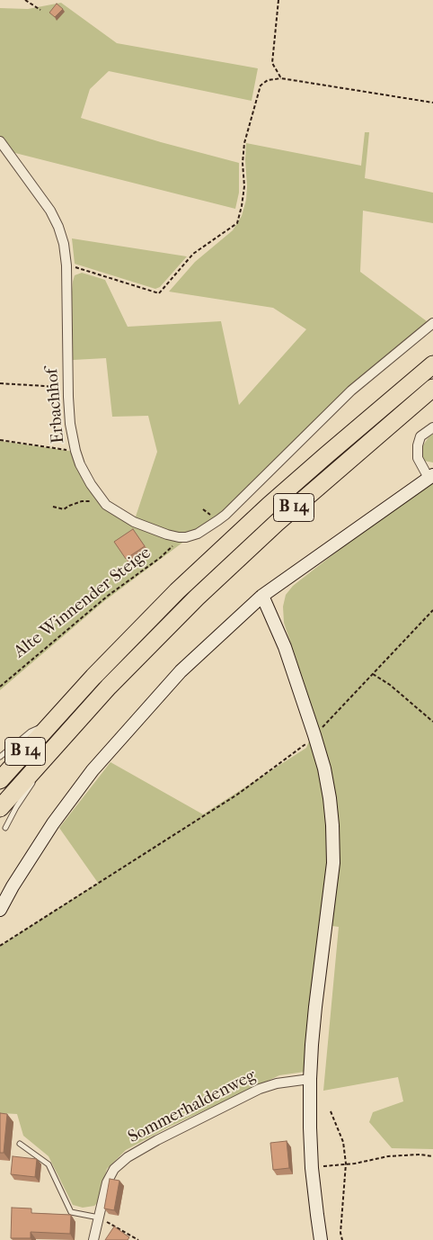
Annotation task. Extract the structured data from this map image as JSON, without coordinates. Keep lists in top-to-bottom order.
{
  "streets": {
    "highway": ["B 14"],
    "street": ["Erbachhof", "Sommerhaldenweg"],
    "path": ["Alte Winnender Steige"]
  },
  "crossings": [
    ["Erbachhof", "Alte Winnender Steige"]
  ]
}
